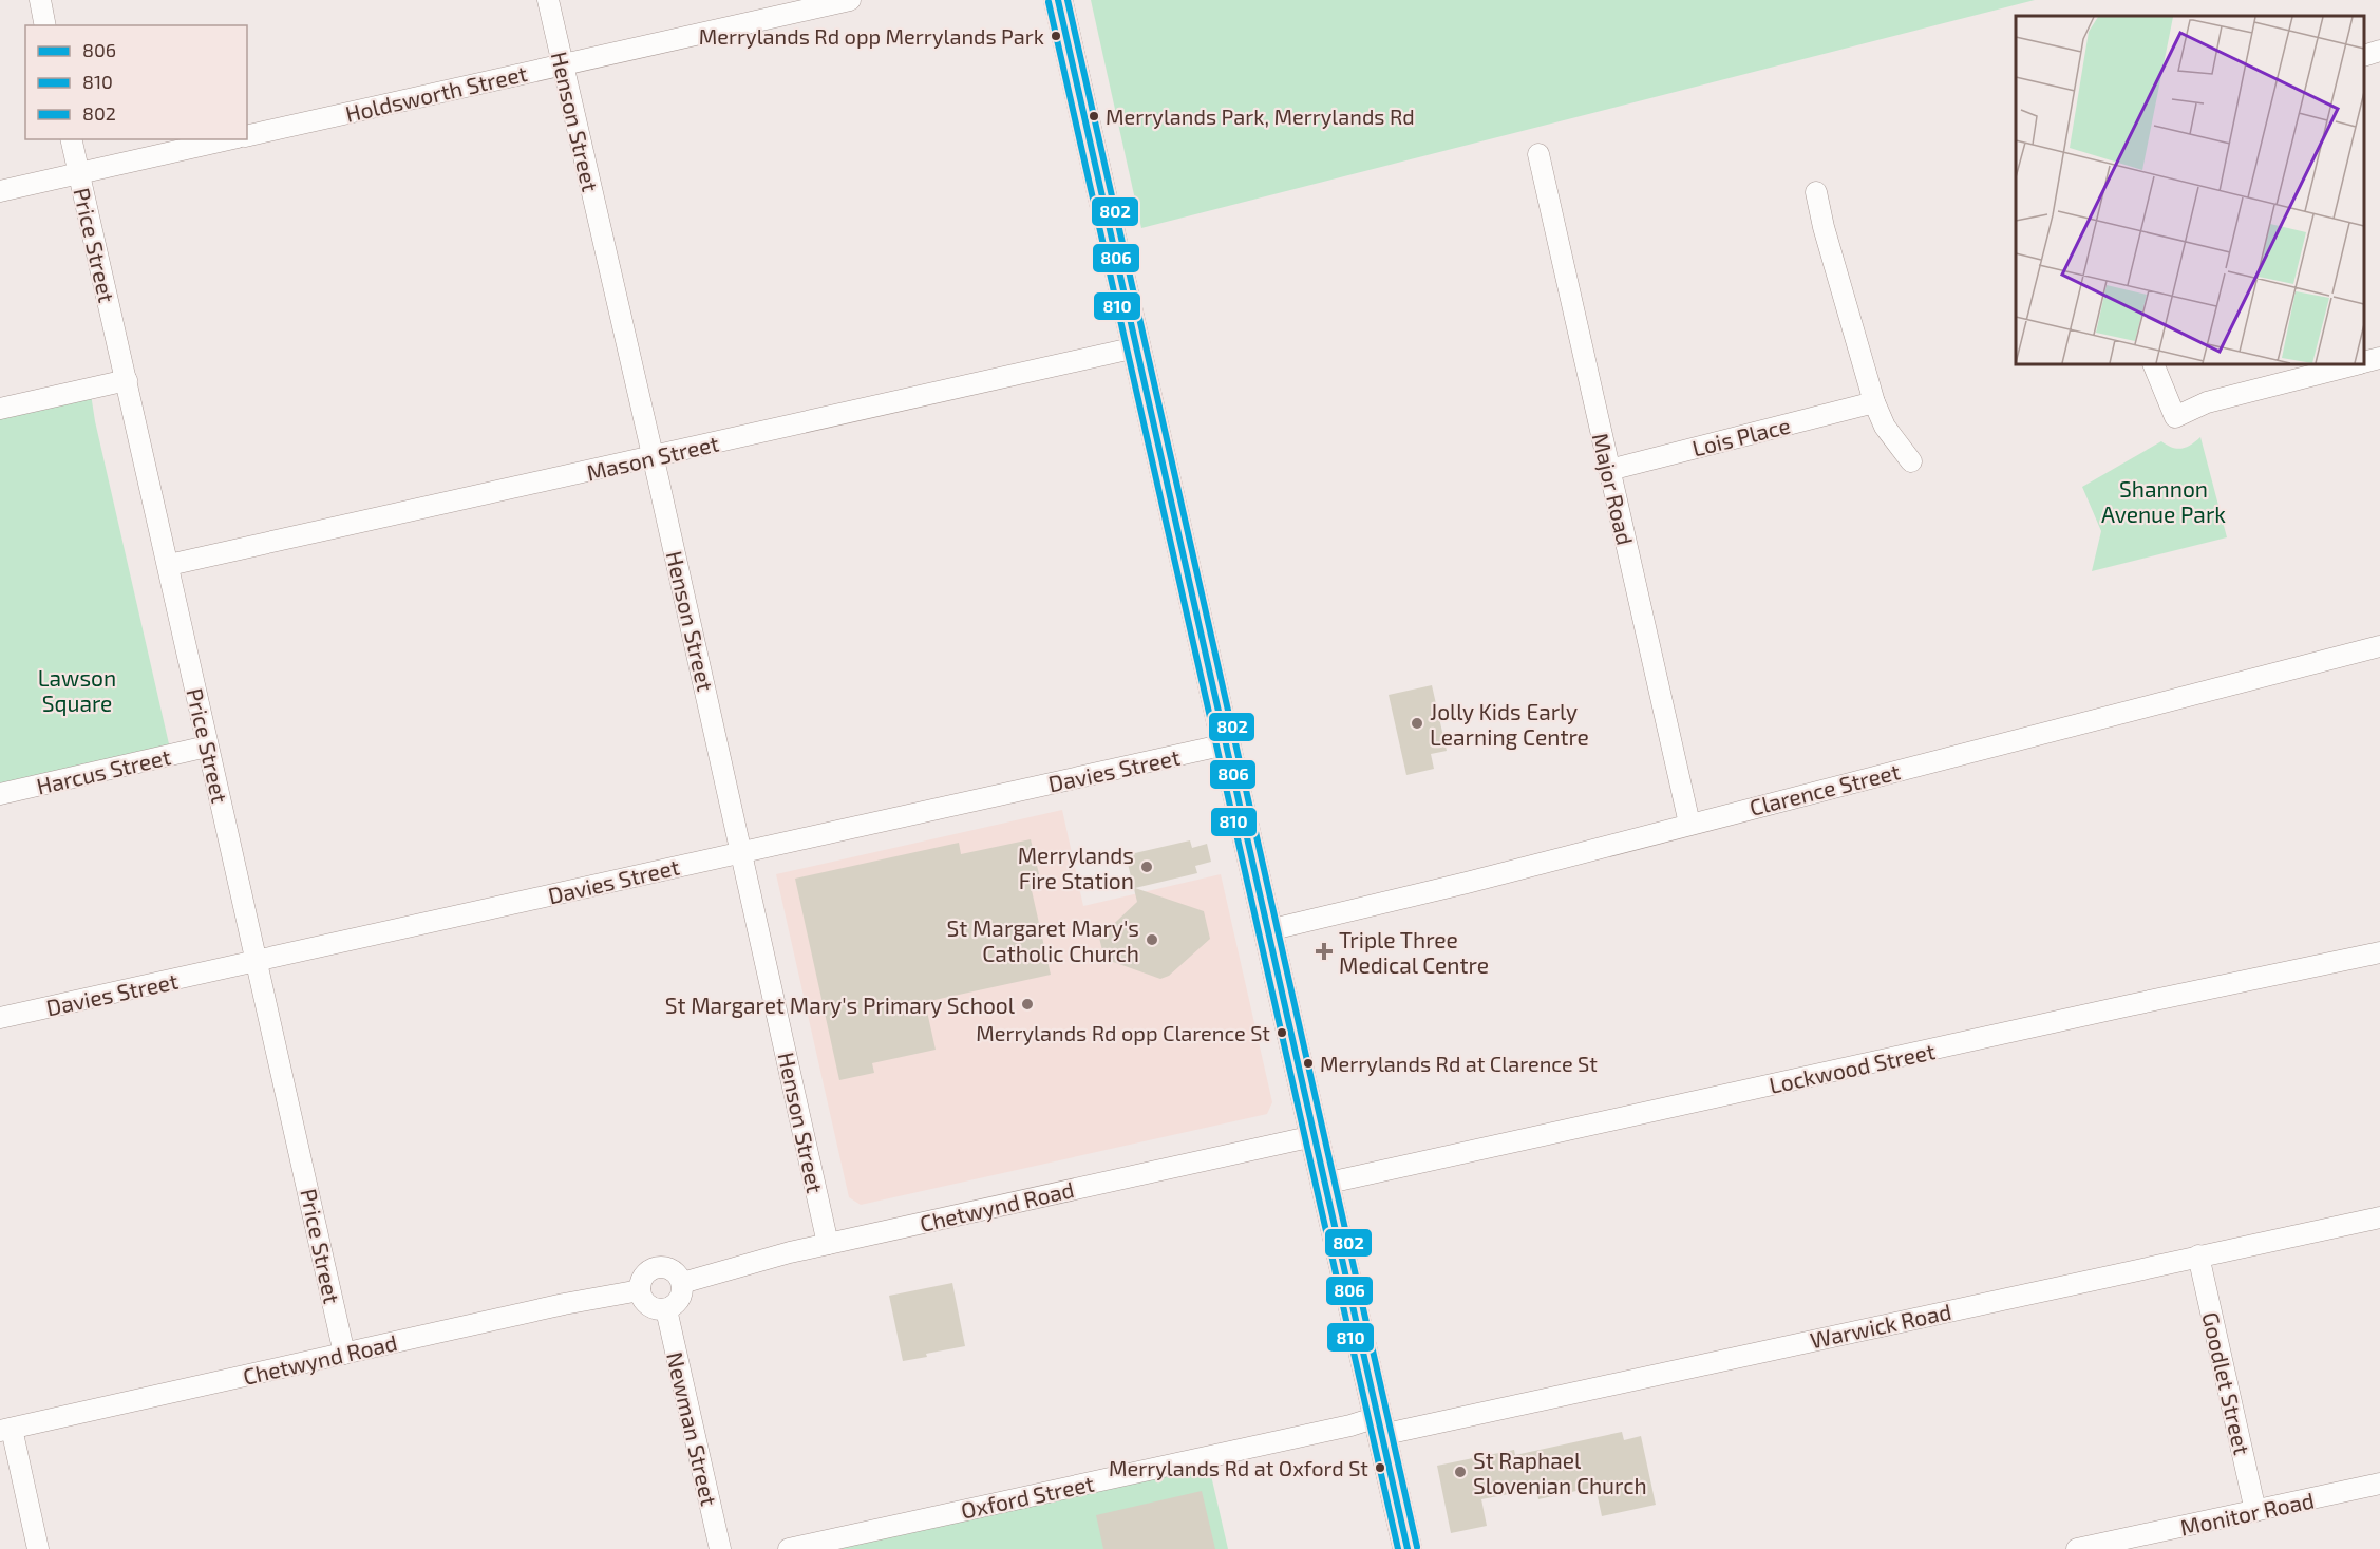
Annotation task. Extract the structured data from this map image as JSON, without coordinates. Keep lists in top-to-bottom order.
{
  "streets": {
    "street": [
      "Holdsworth Street",
      "Henson Street",
      "Price Street",
      "Lois Place",
      "Mason Street",
      "Major Road",
      "Davies Street",
      "Harcus Street",
      "Clarence Street",
      "Lockwood Street",
      "Chetwynd Road",
      "Warwick Road",
      "Goodlet Street",
      "Newman Street",
      "Oxford Street",
      "Monitor Road"
    ]
  },
  "crossings": [
    ["Holdsworth Street", "Henson Street"],
    ["Henson Street", "Mason Street"],
    ["Henson Street", "Davies Street"],
    ["Henson Street", "Chetwynd Road"],
    ["Price Street", "Mason Street"],
    ["Price Street", "Davies Street"],
    ["Price Street", "Harcus Street"],
    ["Price Street", "Chetwynd Road"],
    ["Lois Place", "Major Road"],
    ["Major Road", "Clarence Street"],
    ["Chetwynd Road", "Newman Street"],
    ["Warwick Road", "Goodlet Street"],
    ["Warwick Road", "Oxford Street"],
    ["Goodlet Street", "Monitor Road"]
  ],
  "parks": ["Shannon Avenue Park", "Lawson Square"],
  "places": {
    "other": [
      "Merrylands Rd opp Merrylands Park",
      "Merrylands Park, Merrylands Rd",
      "Jolly Kids Early Learning Centre",
      "Merrylands Fire Station",
      "St Margaret Mary's Catholic Church",
      "St Margaret Mary's Primary School",
      "Merrylands Rd opp Clarence St",
      "Merrylands Rd at Clarence St",
      "Merrylands Rd at Oxford St",
      "St Raphael Slovenian Church"
    ],
    "health": ["Triple Three Medical Centre"]
  },
  "lines": ["transit line 806", "transit line 802", "transit line 810"],
  "legend": ["806", "810", "802"]
}
